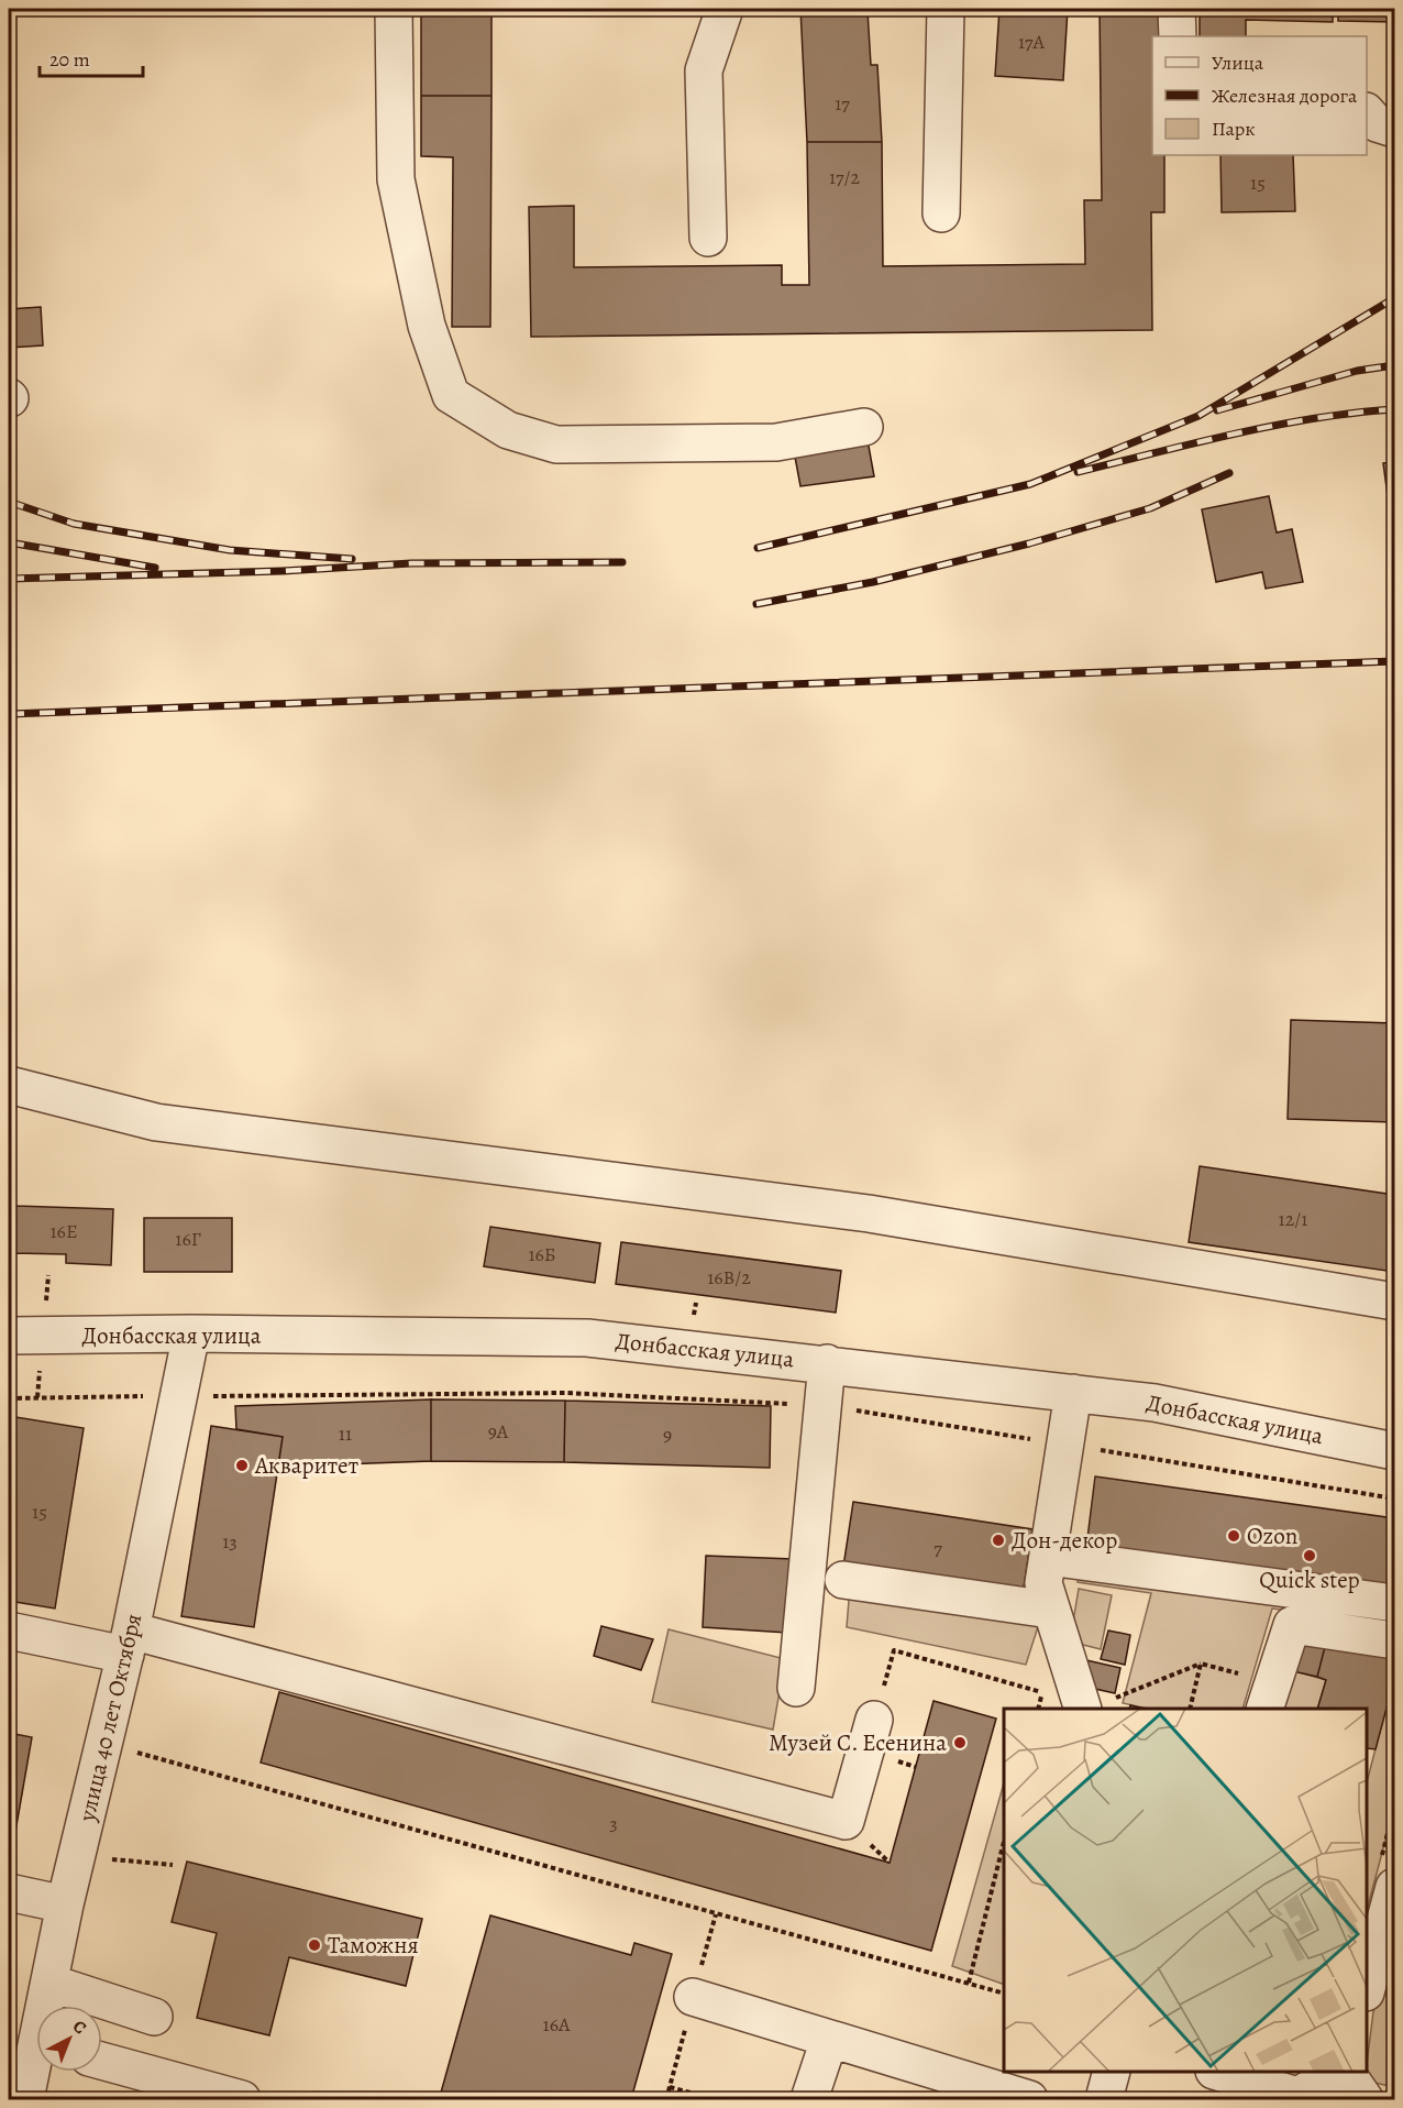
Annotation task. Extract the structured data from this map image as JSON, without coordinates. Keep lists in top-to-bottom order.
{
  "streets": {
    "street": ["Донбасская улица", "улица 40 лет Октября"]
  },
  "crossings": [
    ["Донбасская улица", "улица 40 лет Октября"]
  ],
  "places": [
    "Акваритет",
    "Ozon",
    "Дон-декор",
    "Quick step",
    "Музей С. Есенина",
    "Таможня"
  ],
  "house_numbers": [
    "17А",
    "17",
    "17/2",
    "15",
    "12/1",
    "16Е",
    "16Г",
    "16Б",
    "16В/2",
    "9А",
    "11",
    "9",
    "15",
    "13",
    "7",
    "3",
    "16А"
  ],
  "legend": ["Улица", "Железная дорога", "Парк"],
  "scale_bar": "20 m",
  "north": "top right"
}
